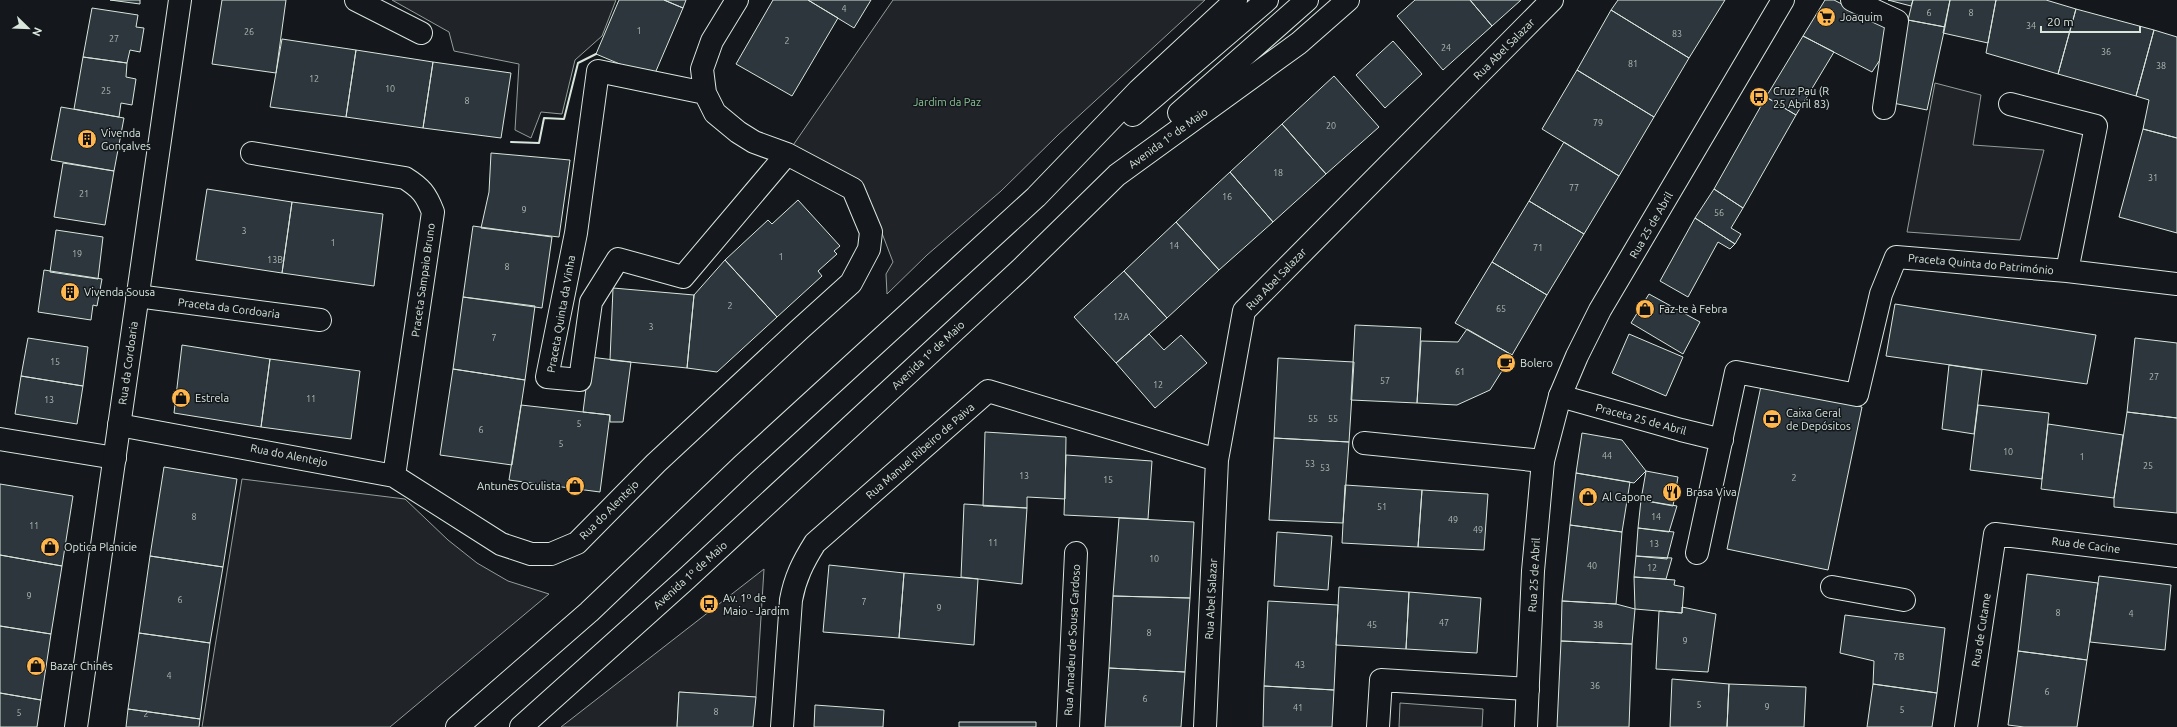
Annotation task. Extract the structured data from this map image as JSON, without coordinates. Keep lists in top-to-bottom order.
{
  "streets": {
    "street": [
      "Rua Abel Salazar",
      "Avenida 1º de Maio",
      "Rua 25 de Abril",
      "Praceta Quinta do Património",
      "Praceta Sampaio Bruno",
      "Praceta da Cordoaria",
      "Praceta Quinta da Vinha",
      "Rua da Cordoaria",
      "Praceta 25 de Abril",
      "Rua Manuel Ribeiro de Paiva",
      "Rua do Alentejo",
      "Rua de Cacine",
      "Rua de Cutame",
      "Rua Amadeu de Sousa Cardoso"
    ]
  },
  "crossings": [
    ["Rua Abel Salazar", "Rua Manuel Ribeiro de Paiva"],
    ["Rua 25 de Abril", "Praceta 25 de Abril"],
    ["Praceta Quinta do Património", "Praceta 25 de Abril"],
    ["Praceta Sampaio Bruno", "Rua do Alentejo"],
    ["Praceta da Cordoaria", "Rua da Cordoaria"],
    ["Praceta Quinta da Vinha", "Rua do Alentejo"],
    ["Rua da Cordoaria", "Rua do Alentejo"],
    ["Rua de Cacine", "Rua de Cutame"]
  ],
  "parks": ["Jardim da Paz"],
  "places": {
    "supermarket": ["Joaquim"],
    "bus stop": ["Cruz Pau (R 25 Abril 83)", "Av. 1º de Maio - Jardim"],
    "building": ["Vivenda Gonçalves", "Vivenda Sousa"],
    "shop": [
      "Faz-te à Febra",
      "Estrela",
      "Antunes Oculista",
      "Al Capone",
      "Optica Planicie",
      "Bazar Chinês"
    ],
    "cafe": ["Bolero"],
    "bank": ["Caixa Geral de Depósitos"],
    "restaurant": ["Brasa Viva"]
  },
  "house_numbers": [
    "4",
    "6",
    "8",
    "34",
    "1",
    "26",
    "83",
    "27",
    "2",
    "24",
    "36",
    "81",
    "38",
    "12",
    "10",
    "25",
    "8",
    "79",
    "20",
    "18",
    "31",
    "77",
    "21",
    "16",
    "9",
    "56",
    "3",
    "1",
    "14",
    "71",
    "19",
    "1",
    "13B",
    "8",
    "2",
    "65",
    "12A",
    "3",
    "7",
    "15",
    "61",
    "27",
    "57",
    "12",
    "11",
    "13",
    "55",
    "55",
    "5",
    "6",
    "5",
    "10",
    "44",
    "1",
    "53",
    "25",
    "53",
    "13",
    "2",
    "15",
    "51",
    "8",
    "14",
    "49",
    "11",
    "49",
    "11",
    "13",
    "10",
    "40",
    "12",
    "9",
    "6",
    "7",
    "9",
    "8",
    "4",
    "47",
    "45",
    "38",
    "8",
    "9",
    "7B",
    "43",
    "4",
    "36",
    "6",
    "6",
    "5",
    "9",
    "41",
    "5",
    "8",
    "5",
    "2"
  ],
  "scale_bar": "20 m",
  "north": "bottom right"
}
